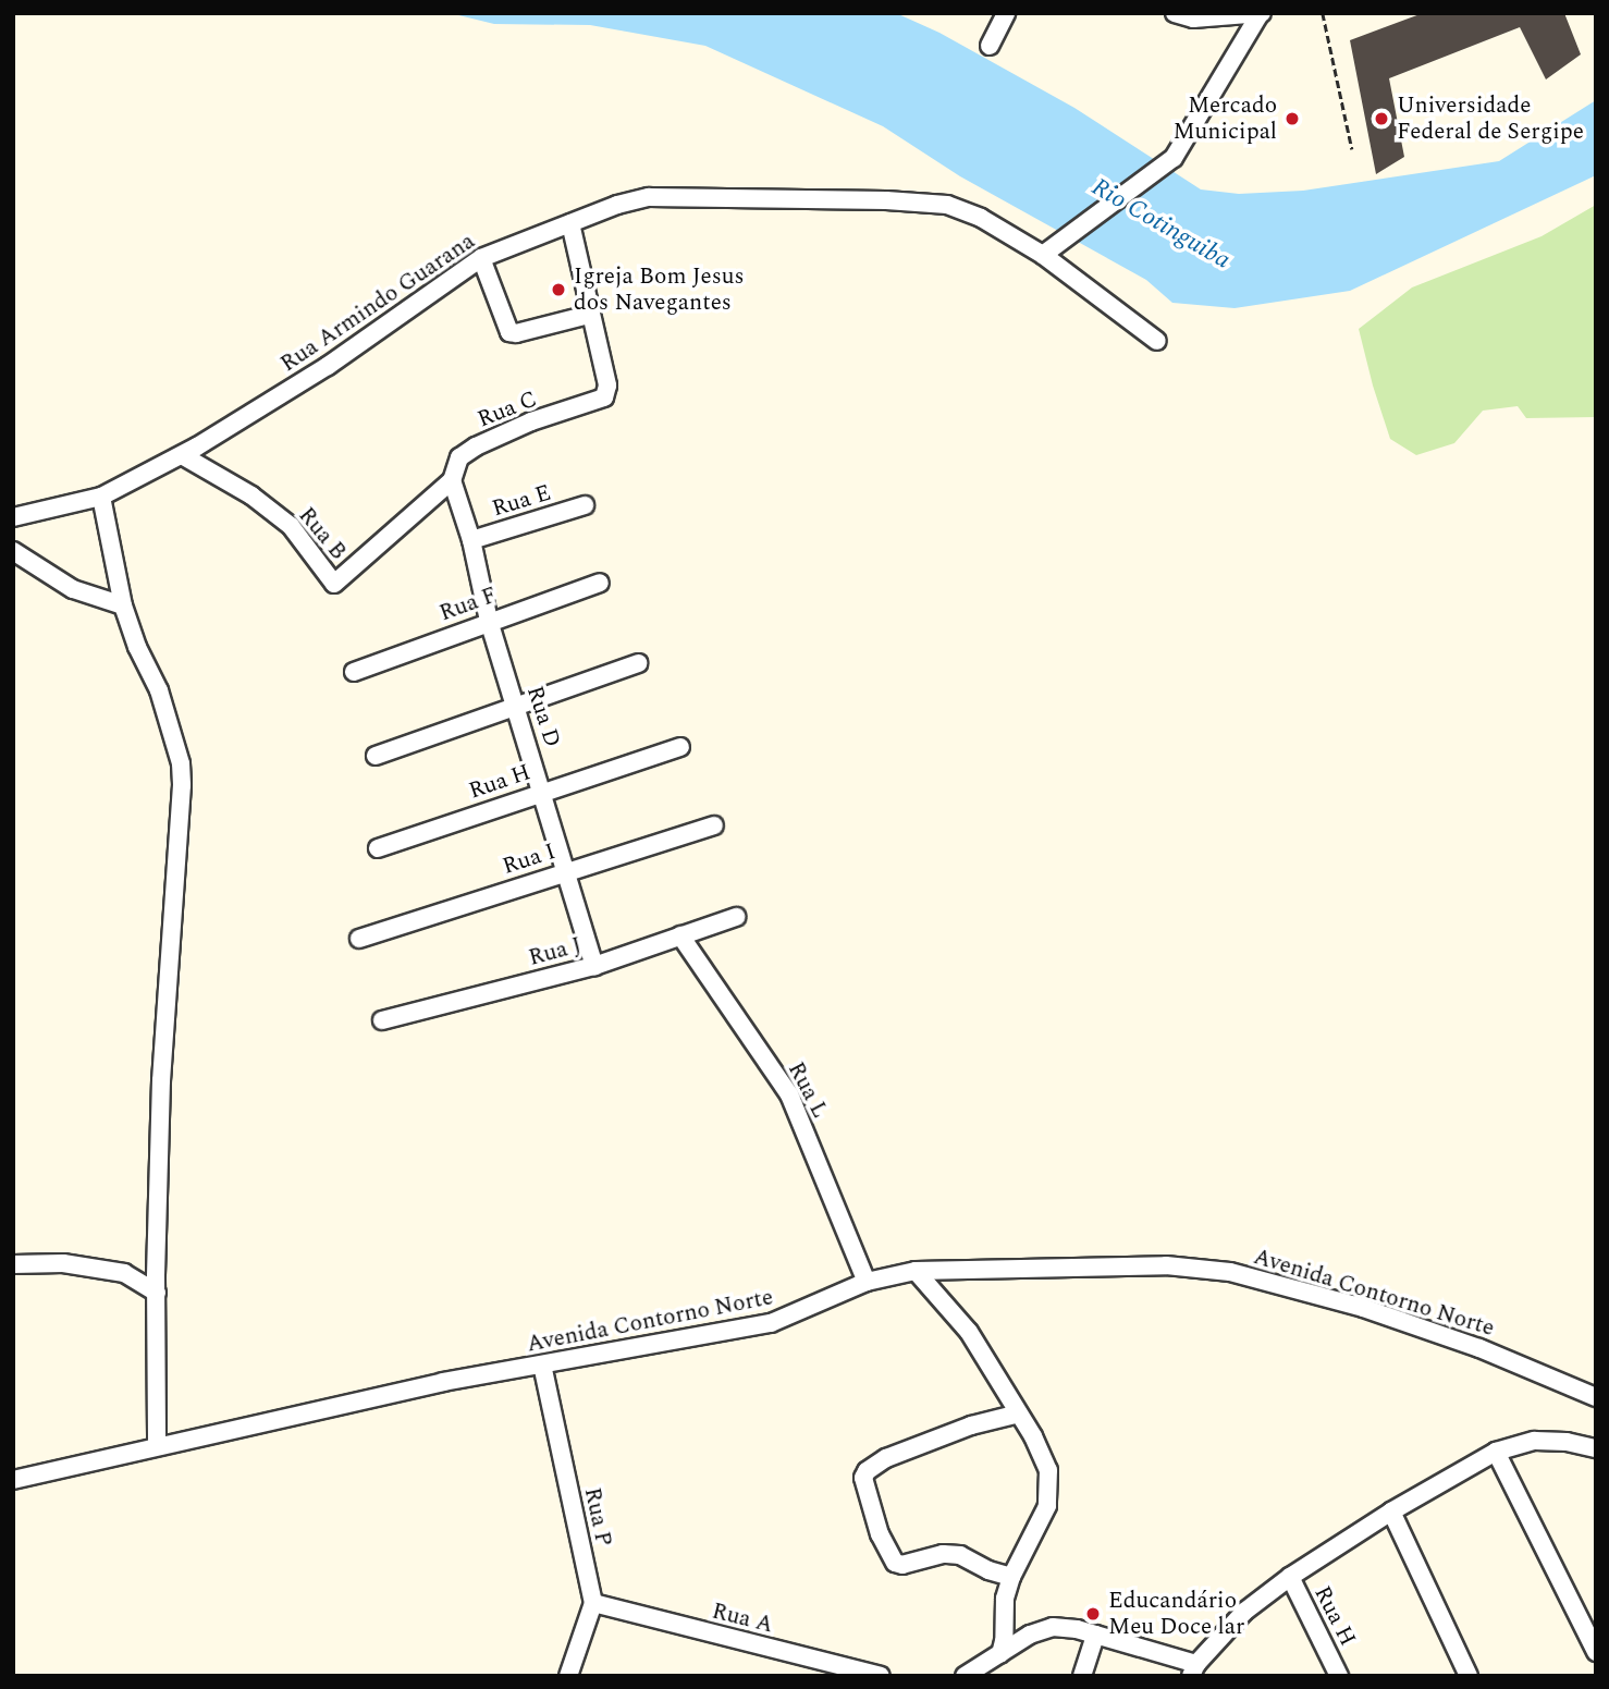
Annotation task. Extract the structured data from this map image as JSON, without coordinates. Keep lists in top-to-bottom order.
{
  "streets": {
    "street": [
      "Rua Armindo Guarana",
      "Rua C",
      "Rua E",
      "Rua B",
      "Rua F",
      "Rua D",
      "Rua H",
      "Rua I",
      "Rua J",
      "Rua L",
      "Avenida Contorno Norte",
      "Rua P",
      "Rua A"
    ]
  },
  "crossings": [
    ["Rua Armindo Guarana", "Rua B"],
    ["Rua C", "Rua B"],
    ["Rua C", "Rua D"],
    ["Rua E", "Rua D"],
    ["Rua B", "Rua D"],
    ["Rua F", "Rua D"],
    ["Rua D", "Rua H"],
    ["Rua D", "Rua I"],
    ["Rua D", "Rua J"],
    ["Rua J", "Rua L"],
    ["Rua L", "Avenida Contorno Norte"],
    ["Avenida Contorno Norte", "Rua P"],
    ["Rua P", "Rua A"]
  ],
  "water": ["Rio Cotinguiba"],
  "places": [
    "Mercado Municipal",
    "Universidade Federal de Sergipe",
    "Igreja Bom Jesus dos Navegantes",
    "Educandário Meu Doce lar"
  ]
}
